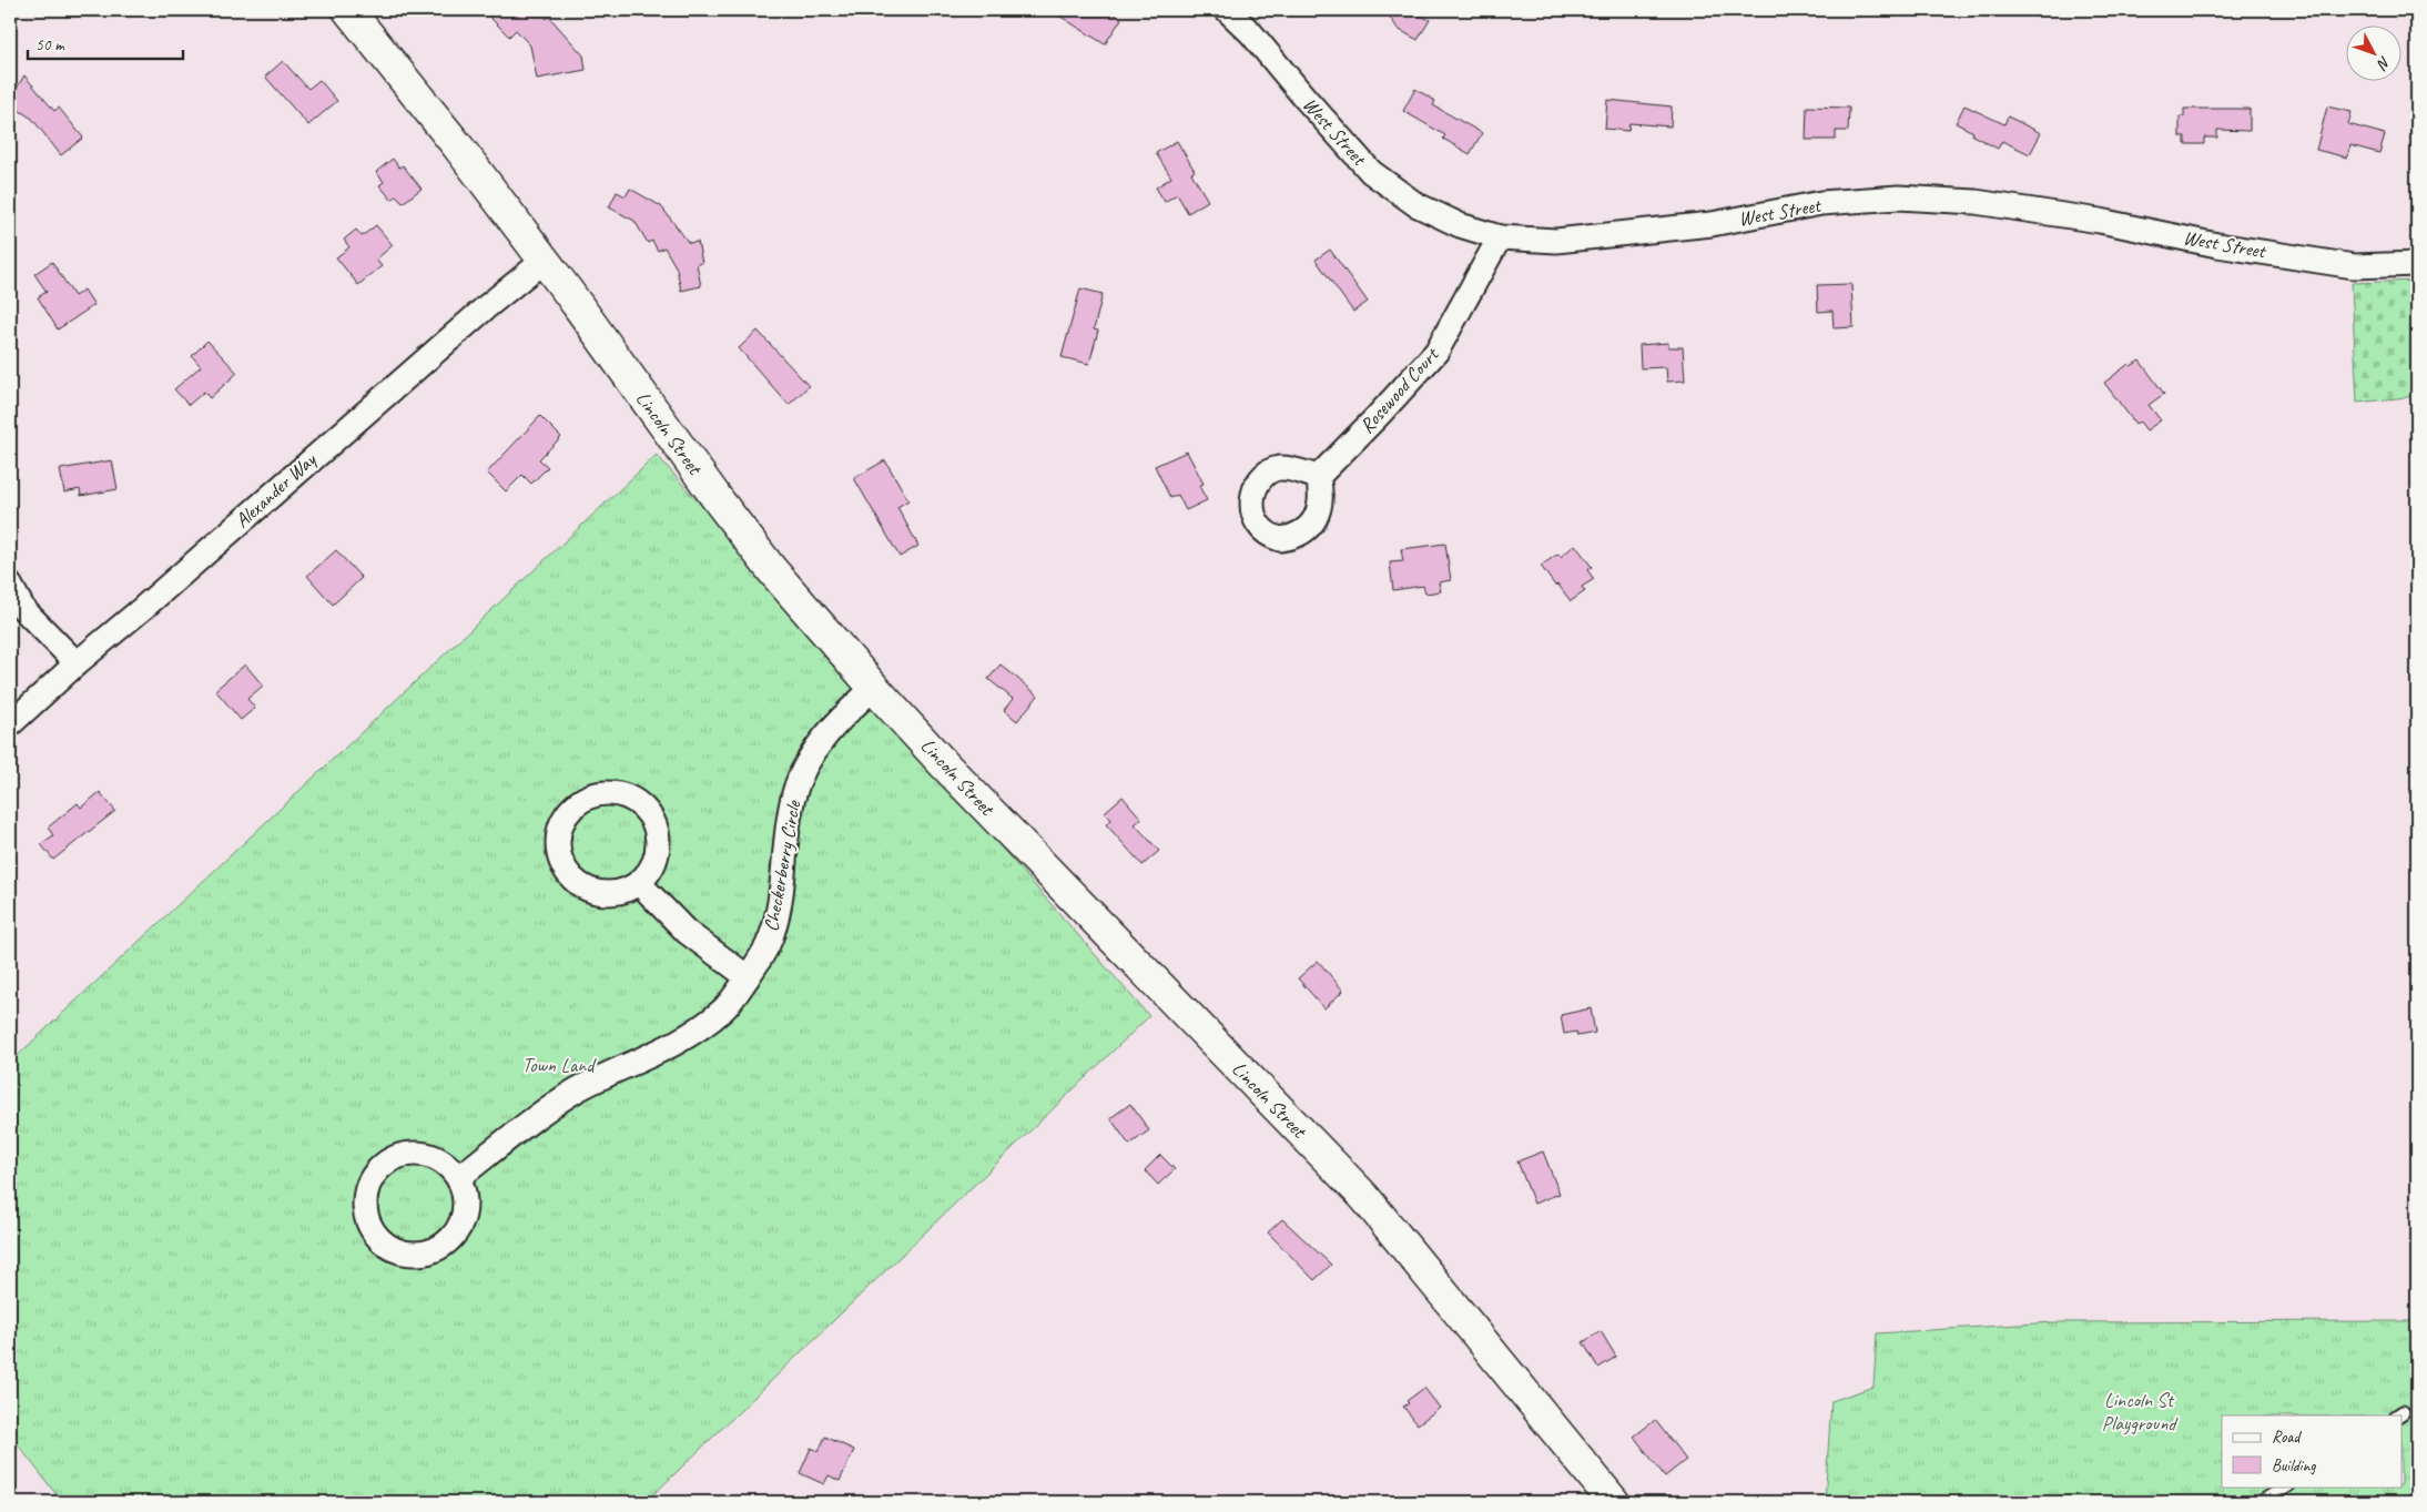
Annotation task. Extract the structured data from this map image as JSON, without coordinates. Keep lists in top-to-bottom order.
{
  "streets": {
    "main road": ["Lincoln Street"],
    "street": [
      "West Street",
      "Rosewood Court",
      "Alexander Way",
      "Checkerberry Circle"
    ]
  },
  "crossings": [
    ["West Street", "Rosewood Court"],
    ["Lincoln Street", "Alexander Way"],
    ["Lincoln Street", "Checkerberry Circle"]
  ],
  "parks": ["Town Land", "Lincoln St Playground"],
  "legend": ["Road", "Building"],
  "scale_bar": "50 m",
  "north": "bottom right"
}
